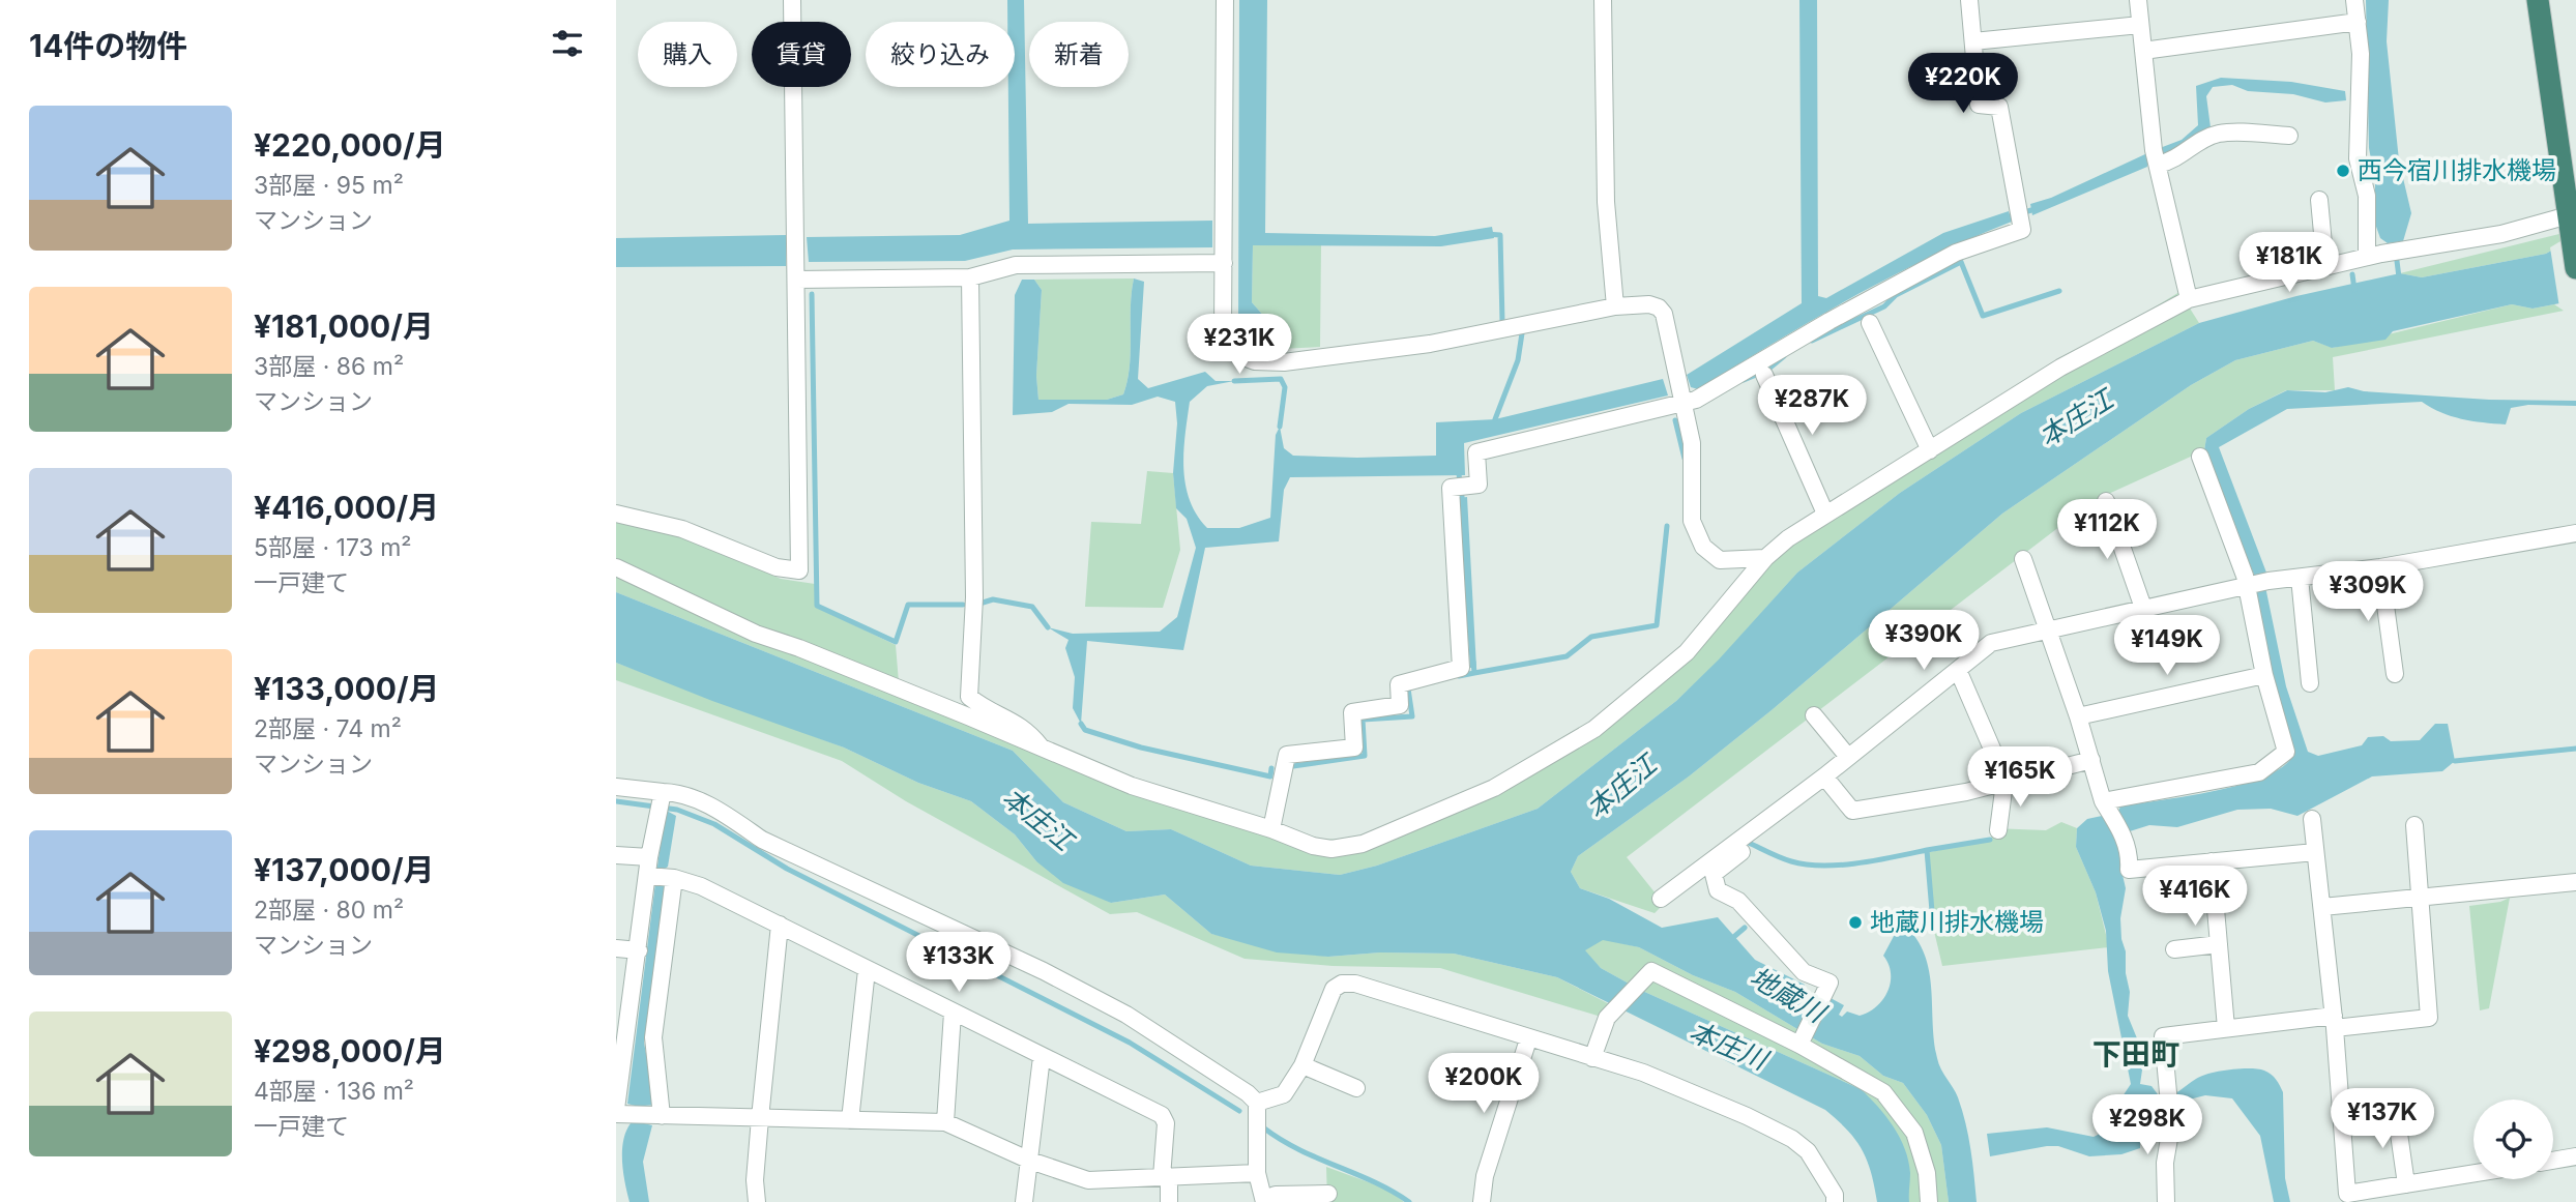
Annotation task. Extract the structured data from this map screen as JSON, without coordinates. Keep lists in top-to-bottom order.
{
  "districts": ["下田町"],
  "water": ["本庄江", "地蔵川", "本庄川"],
  "places": ["西今宿川排水機場", "地蔵川排水機場"],
  "page": {
    "heading": "14件の物件",
    "chip": [
      "購入",
      "賃貸",
      "絞り込み",
      "新着"
    ],
    "price": [
      "¥220K",
      "¥181K",
      "¥231K",
      "¥287K",
      "¥112K",
      "¥309K",
      "¥390K",
      "¥149K",
      "¥165K",
      "¥416K",
      "¥133K",
      "¥200K",
      "¥137K",
      "¥298K"
    ],
    "list": [
      {
        "name": "¥220,000/月",
        "note": "3部屋 · 95 m² · マンション"
      },
      {
        "name": "¥181,000/月",
        "note": "3部屋 · 86 m² · マンション"
      },
      {
        "name": "¥416,000/月",
        "note": "5部屋 · 173 m² · 一戸建て"
      },
      {
        "name": "¥133,000/月",
        "note": "2部屋 · 74 m² · マンション"
      },
      {
        "name": "¥137,000/月",
        "note": "2部屋 · 80 m² · マンション"
      },
      {
        "name": "¥298,000/月",
        "note": "4部屋 · 136 m² · 一戸建て"
      }
    ]
  }
}
